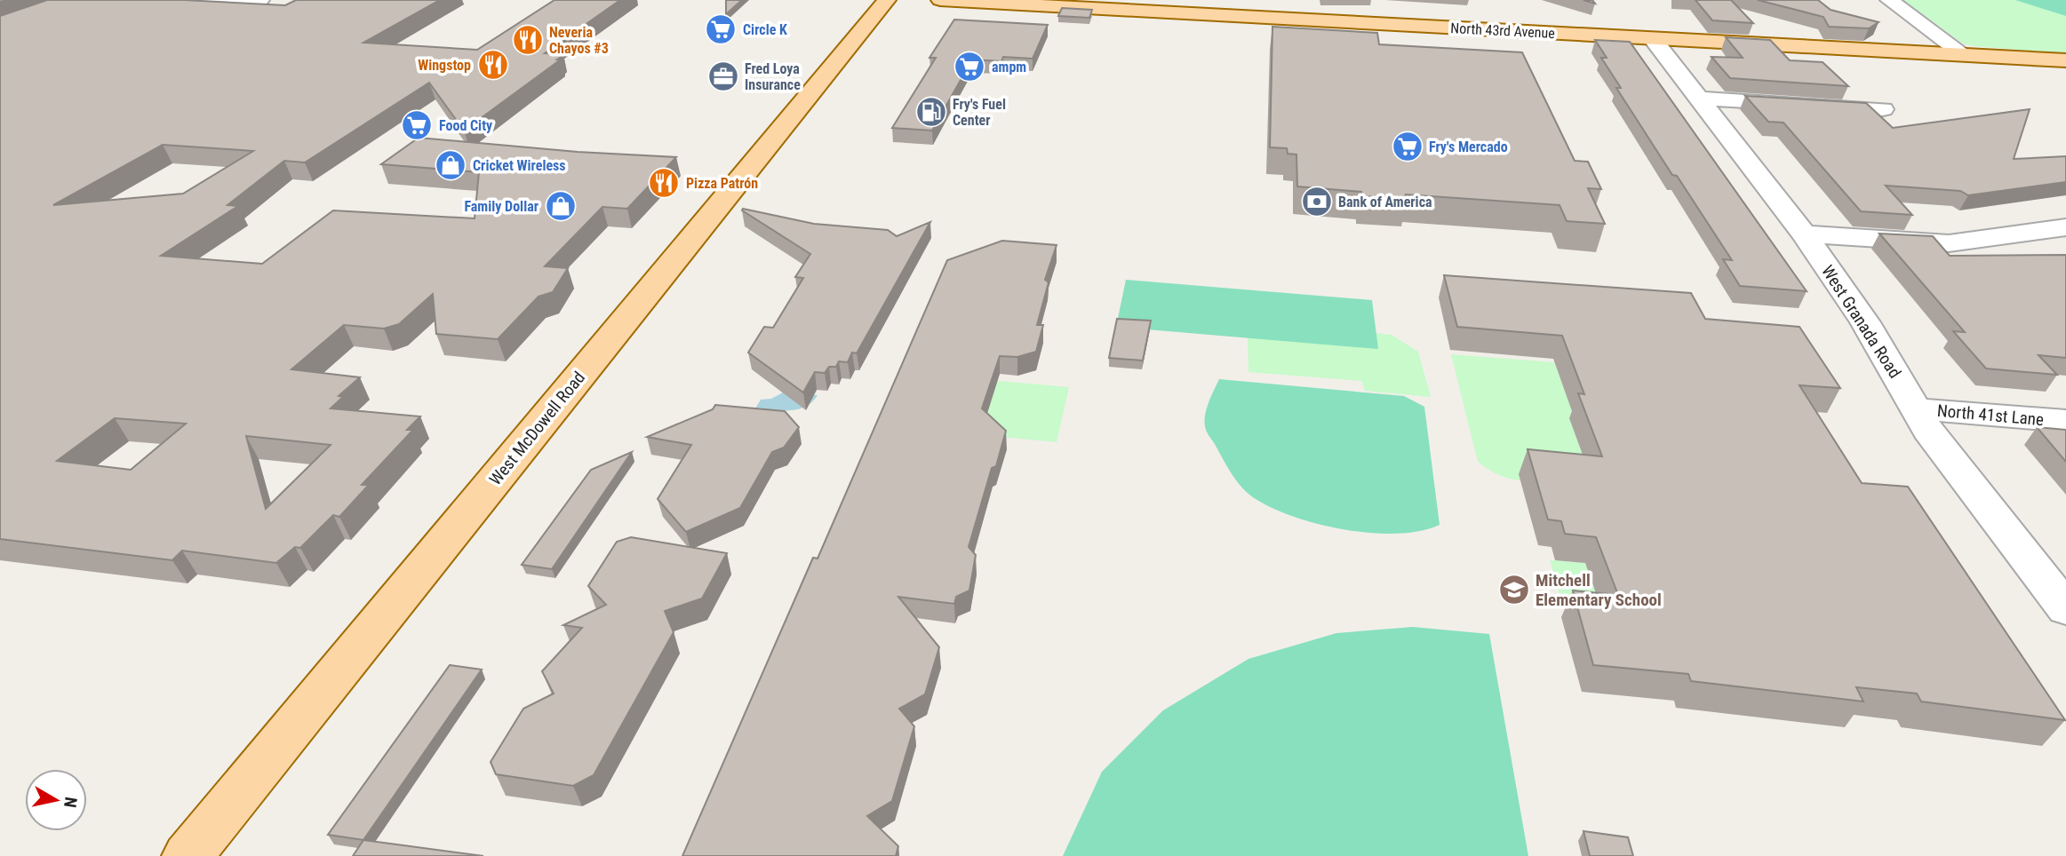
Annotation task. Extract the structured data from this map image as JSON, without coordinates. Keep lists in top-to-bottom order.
{
  "streets": {
    "main road": ["North 43rd Avenue", "West McDowell Road"],
    "street": ["West Granada Road", "North 41st Lane"]
  },
  "crossings": [
    ["North 43rd Avenue", "West Granada Road"],
    ["West Granada Road", "North 41st Lane"]
  ],
  "places": {
    "supermarket": [
      "Circle K",
      "ampm",
      "Food City",
      "Fry's Mercado"
    ],
    "restaurant": ["Neveria Chayos #3", "Wingstop", "Pizza Patrón"],
    "office": ["Fred Loya Insurance"],
    "fuel station": ["Fry's Fuel Center"],
    "shop": ["Cricket Wireless", "Family Dollar"],
    "bank": ["Bank of America"],
    "school or university": ["Mitchell Elementary School"]
  },
  "north": "right"
}
